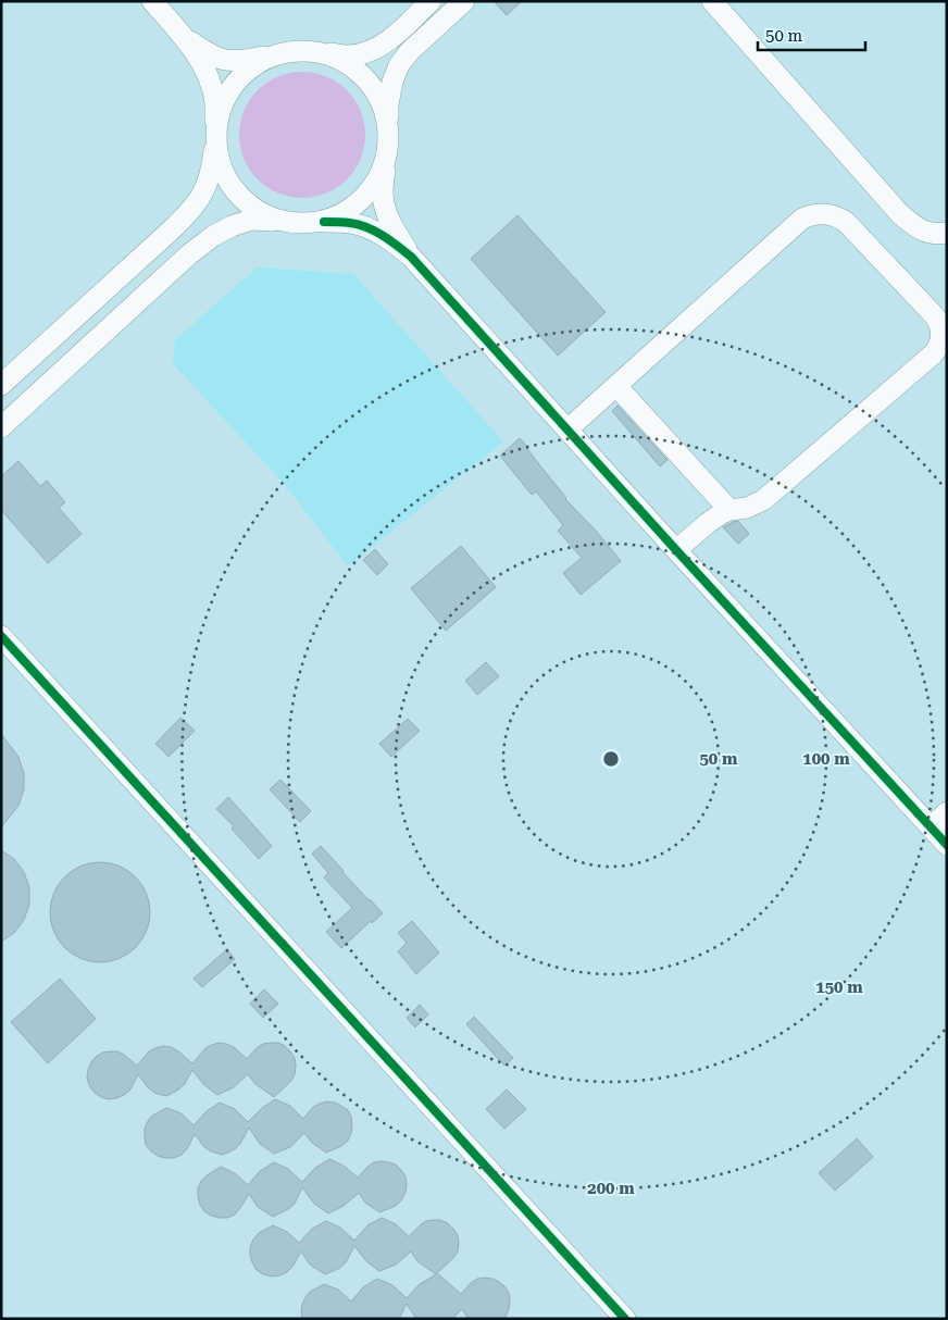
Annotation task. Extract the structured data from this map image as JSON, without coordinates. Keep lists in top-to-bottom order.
{
  "scale_bar": "50 m",
  "rings": [
    "50 m",
    "100 m",
    "150 m",
    "200 m"
  ]
}
